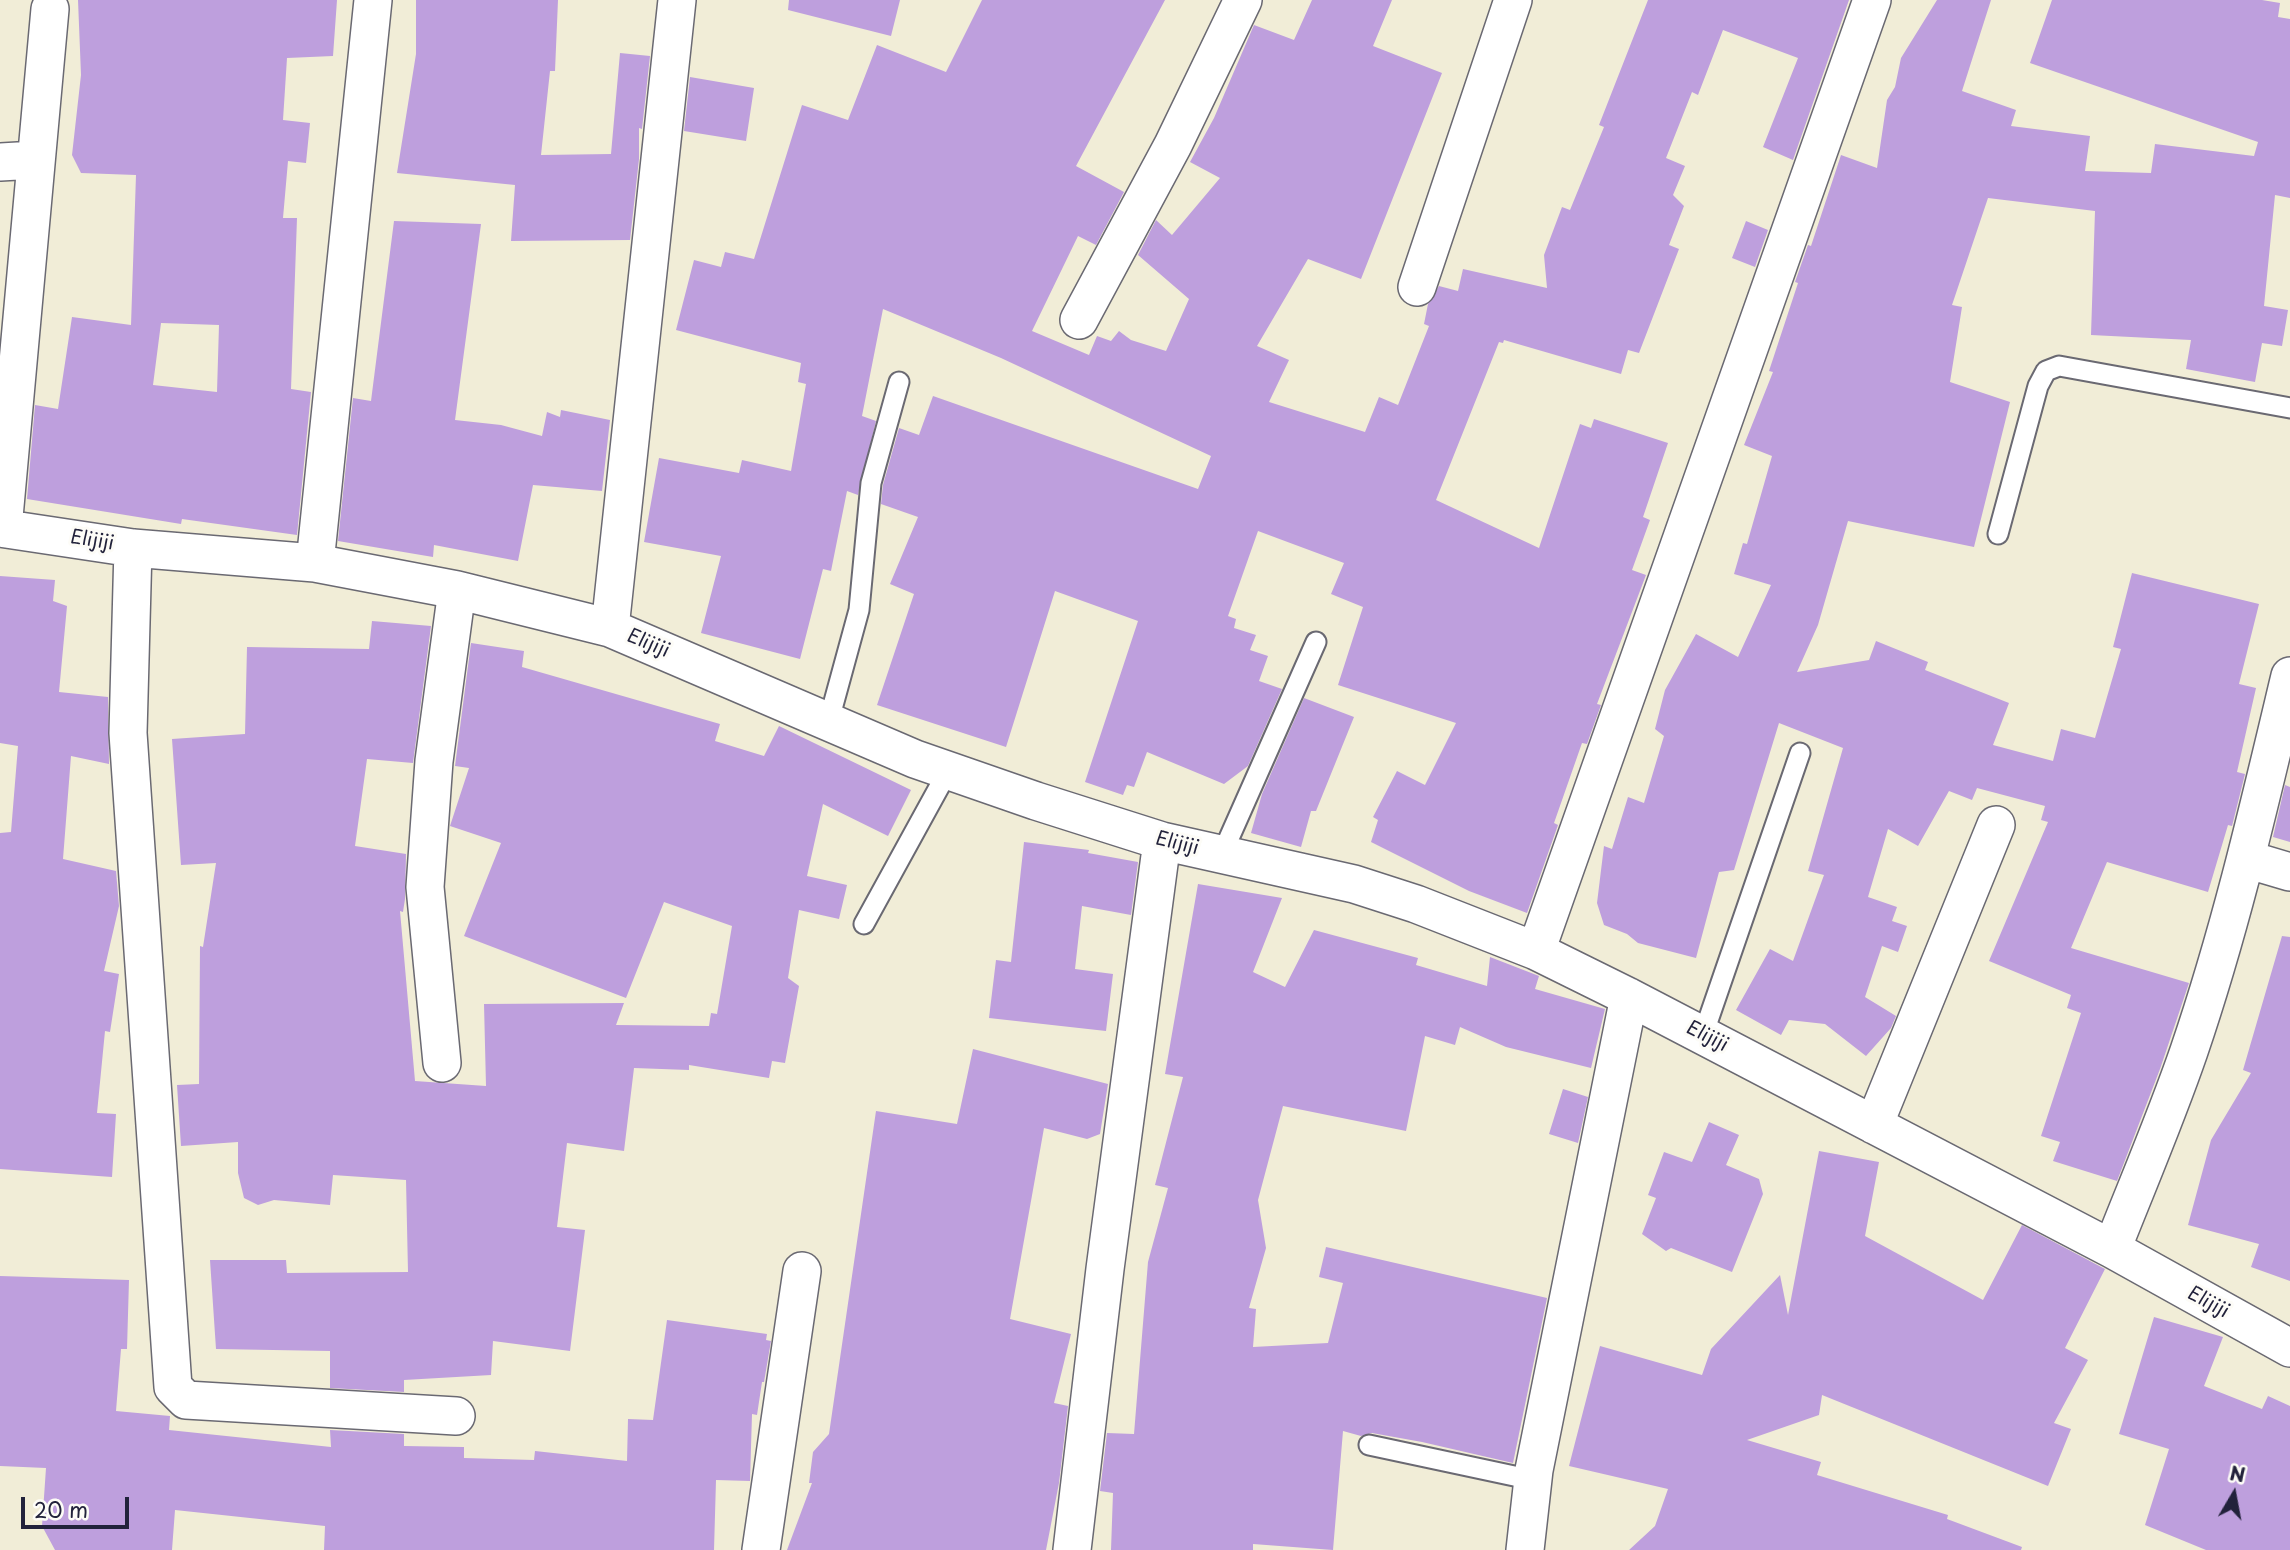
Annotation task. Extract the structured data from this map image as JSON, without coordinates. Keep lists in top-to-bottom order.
{
  "streets": {
    "street": ["Elijiji"]
  },
  "scale_bar": "20 m",
  "north": "top"
}
